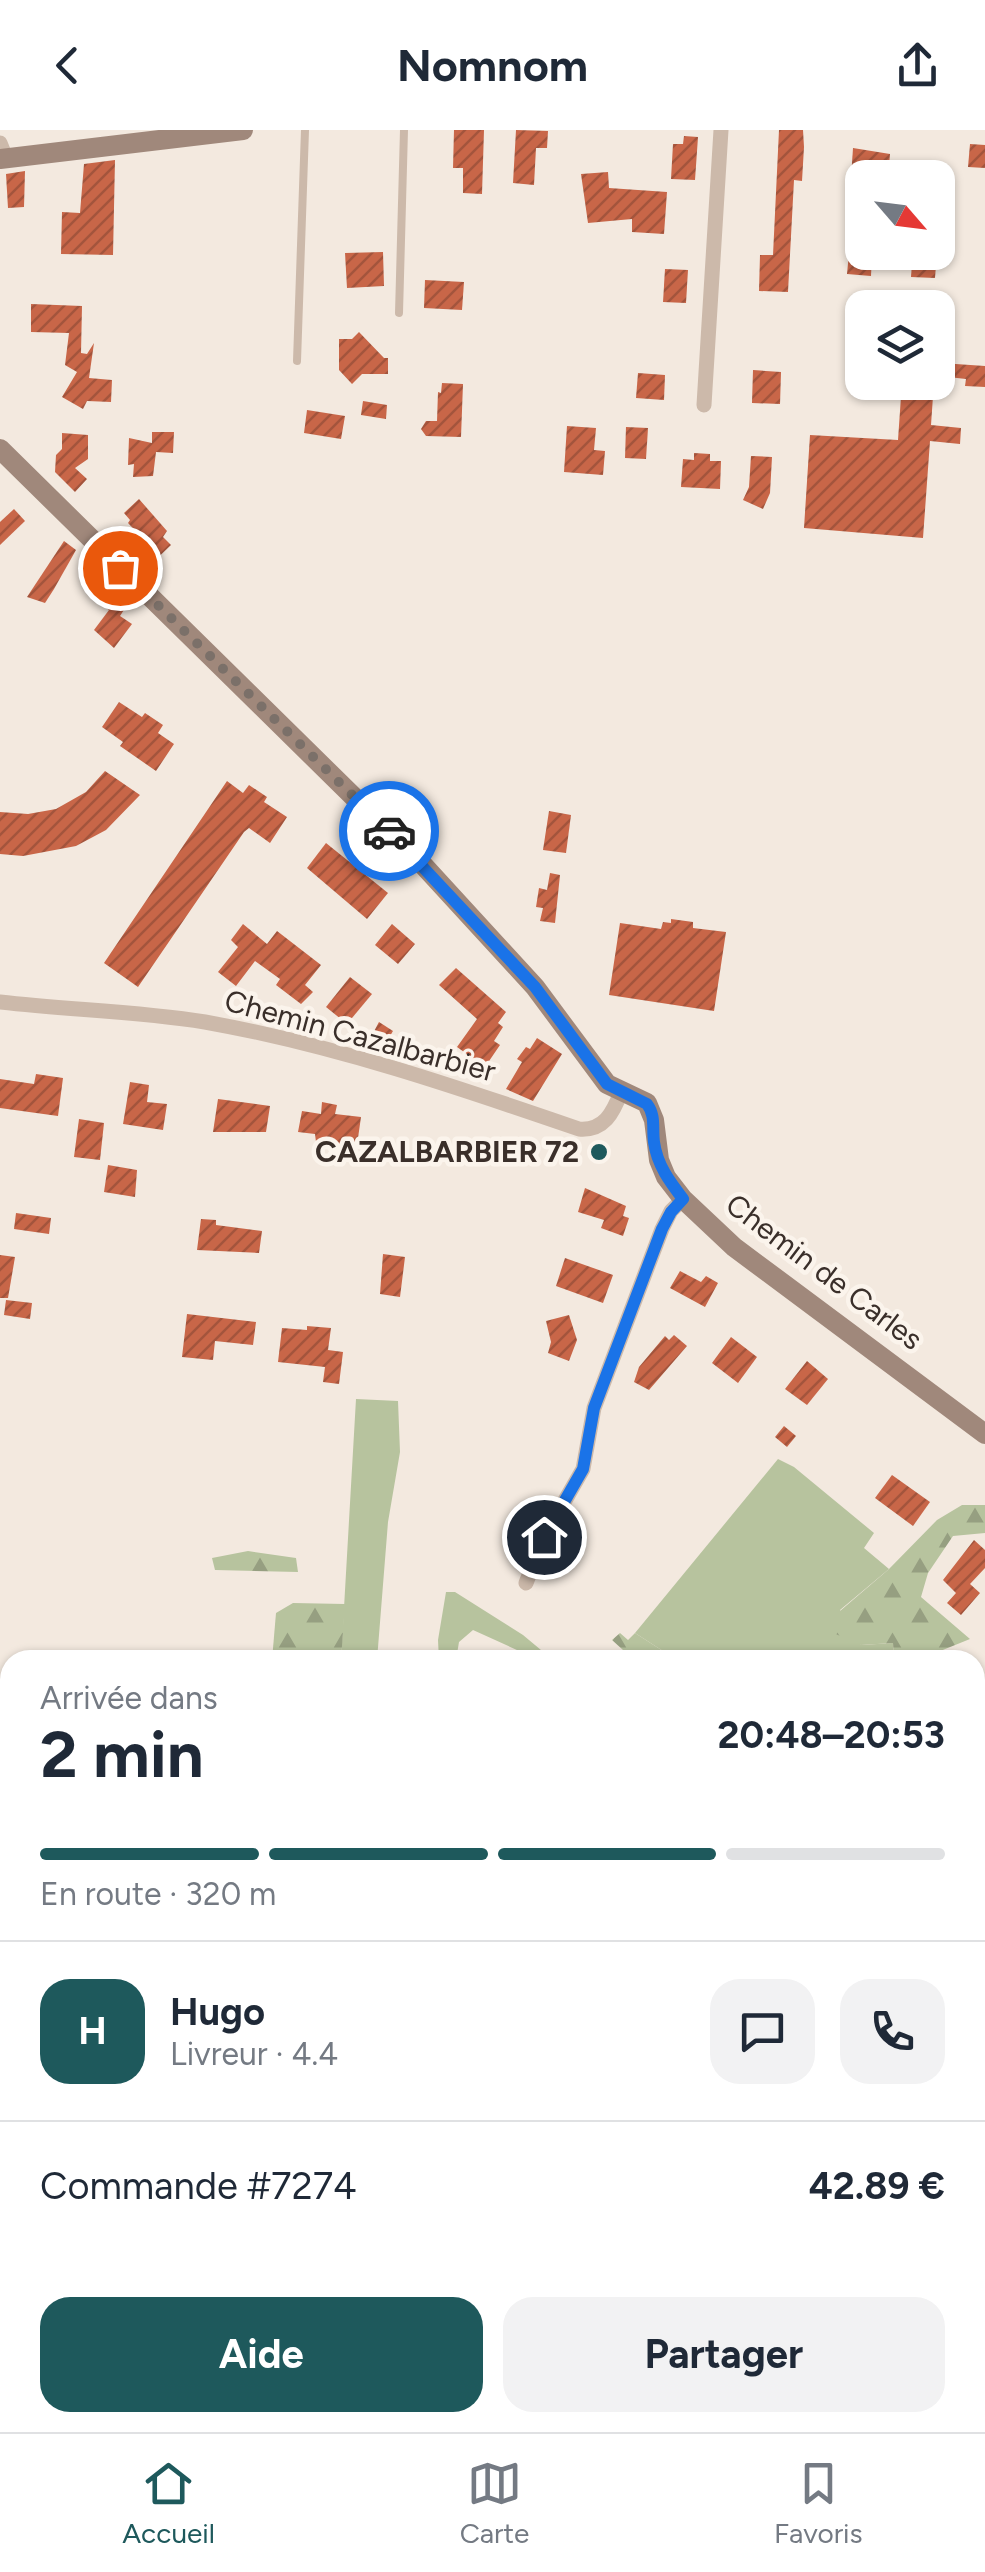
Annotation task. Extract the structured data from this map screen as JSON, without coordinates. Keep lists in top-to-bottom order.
{
  "streets": {
    "street": ["Chemin Cazalbarbier", "Chemin de Carles"]
  },
  "crossings": [
    ["Chemin Cazalbarbier", "Chemin de Carles"]
  ],
  "places": ["CAZALBARBIER 72"],
  "north": "bottom right",
  "page": {
    "header": "Nomnom",
    "heading": ["2 min", "Arrivée dans", "20:48–20:53"],
    "panel": [
      "Hugo",
      "Livreur · 4.4",
      "Commande #7274",
      "42.89 €"
    ],
    "bar": "En route · 320 m",
    "round": "H",
    "buttons": ["Aide", "Partager"],
    "tabs": ["Accueil", "Carte", "Favoris"]
  }
}
